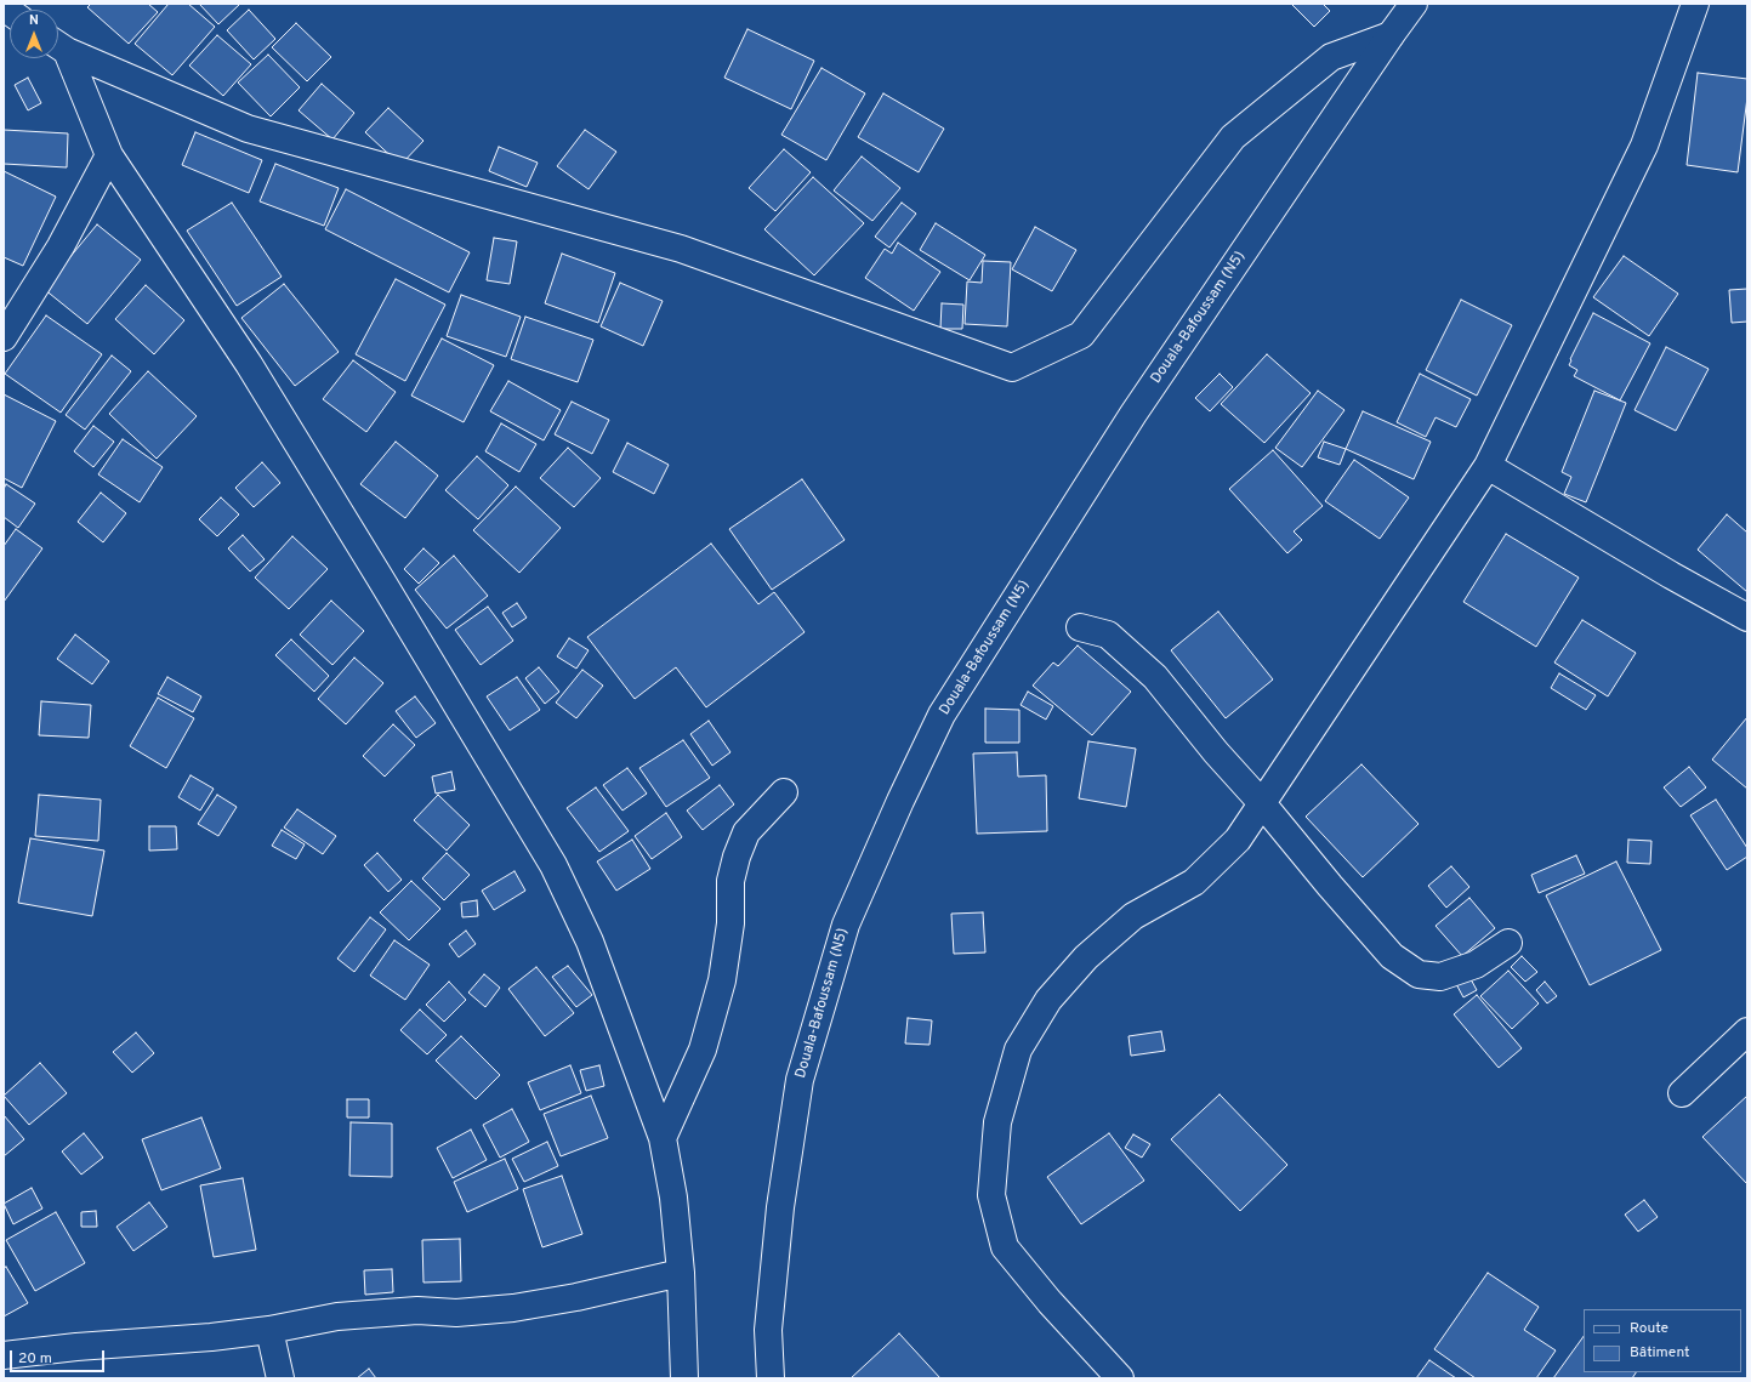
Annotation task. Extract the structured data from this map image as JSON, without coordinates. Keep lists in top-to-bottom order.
{
  "streets": {
    "main road": ["Douala-Bafoussam (N5)"]
  },
  "legend": ["Route", "Bâtiment"],
  "scale_bar": "20 m",
  "north": "top"
}
